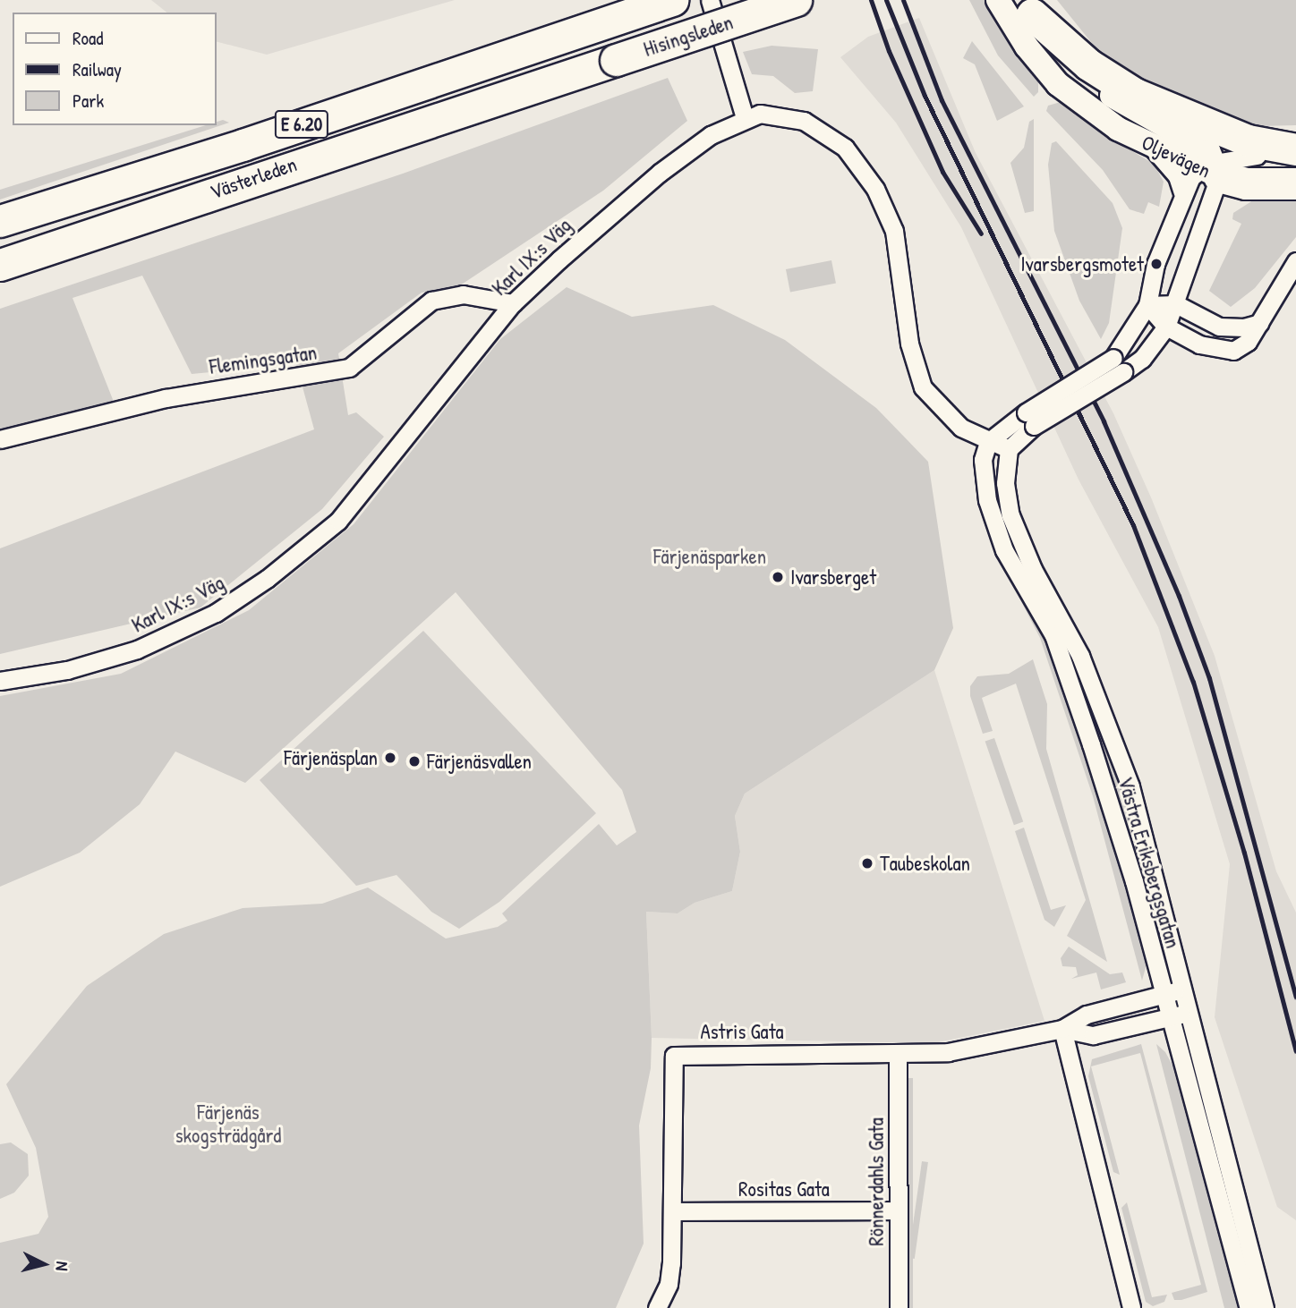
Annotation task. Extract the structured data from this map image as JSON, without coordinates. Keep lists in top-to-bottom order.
{
  "streets": {
    "highway": ["Hisingsleden", "E 6.20", "Västerleden"],
    "street": [
      "Oljevägen",
      "Karl IX:s Väg",
      "Flemingsgatan",
      "Västra Eriksbergsgatan",
      "Astris Gata",
      "Rönnerdahls Gata",
      "Rositas Gata"
    ]
  },
  "crossings": [
    ["Hisingsleden", "Västerleden"],
    ["Karl IX:s Väg", "Flemingsgatan"],
    ["Karl IX:s Väg", "Västra Eriksbergsgatan"],
    ["Västra Eriksbergsgatan", "Astris Gata"],
    ["Astris Gata", "Rönnerdahls Gata"],
    ["Astris Gata", "Rositas Gata"],
    ["Rönnerdahls Gata", "Rositas Gata"]
  ],
  "parks": ["Färjenäsparken", "Färjenäs skogsträdgård"],
  "places": [
    "Ivarsbergsmotet",
    "Ivarsberget",
    "Färjenäsplan",
    "Färjenäsvallen",
    "Taubeskolan"
  ],
  "legend": ["Road", "Railway", "Park"],
  "north": "right"
}
